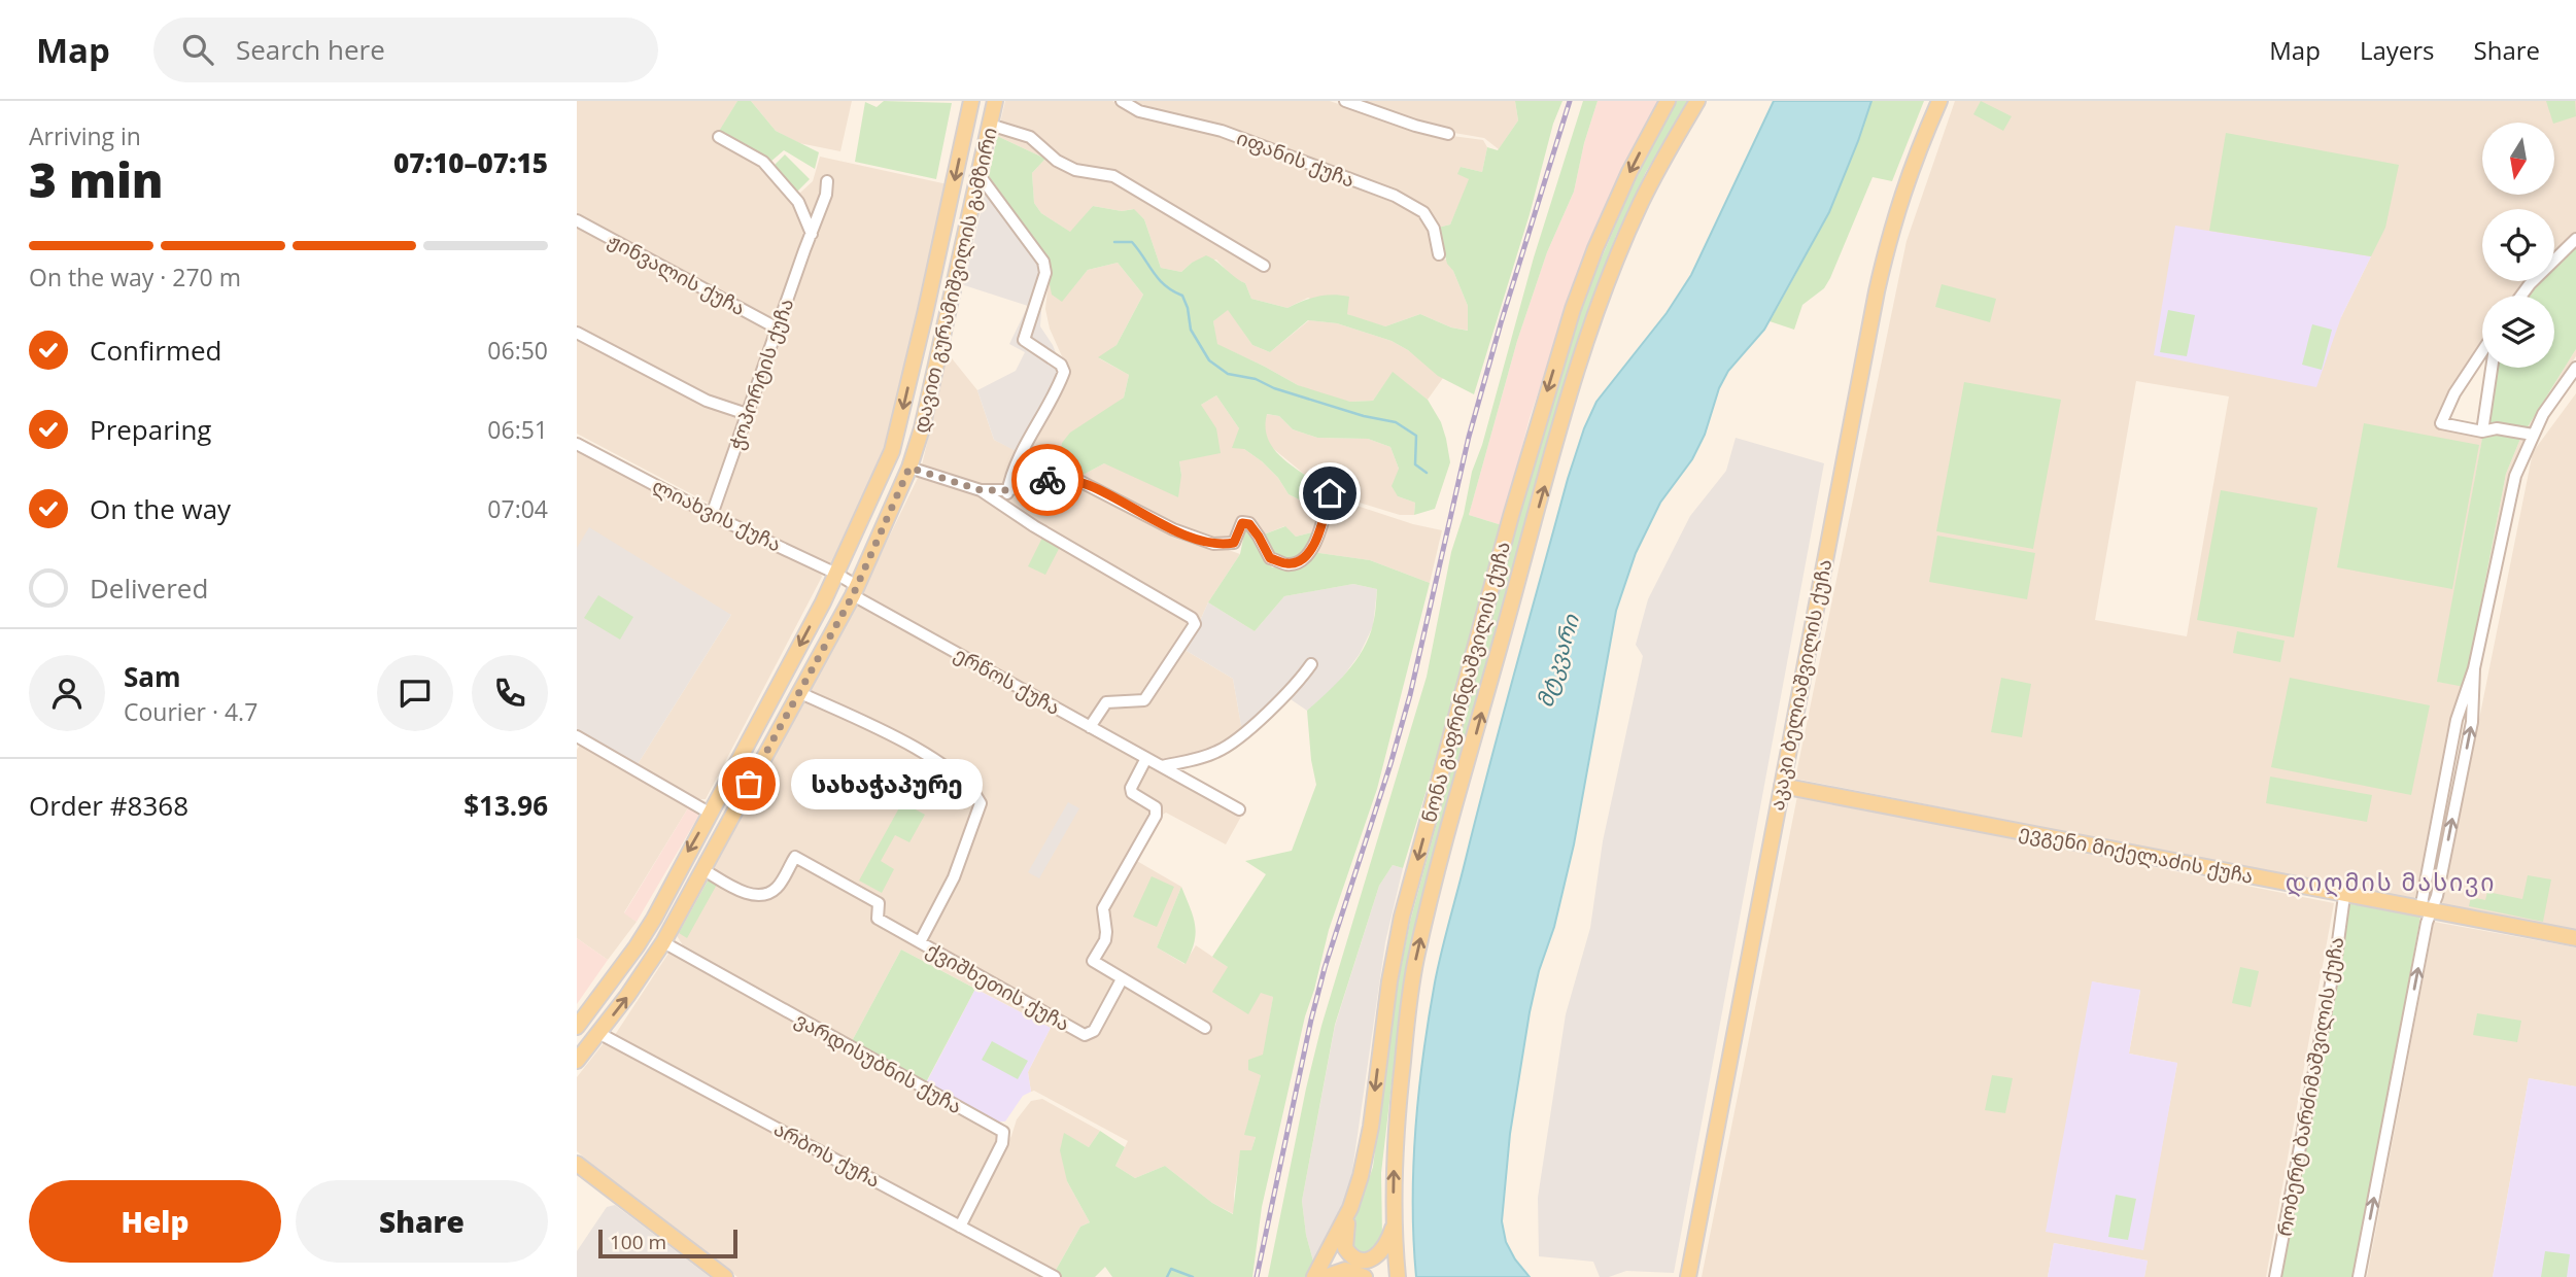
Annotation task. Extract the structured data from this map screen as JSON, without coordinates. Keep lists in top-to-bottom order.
{
  "streets": {
    "main road": [
      "დავით გურამიშვილის გამზირი",
      "ნონა გაფრინდაშვილის ქუჩა",
      "აკაკი ბელიაშვილის ქუჩა",
      "ევგენი მიქელაძის ქუჩა"
    ],
    "street": [
      "იფანის ქუჩა",
      "ჟინვალის ქუჩა",
      "ჭოპორტის ქუჩა",
      "ლიახვის ქუჩა",
      "ერწოს ქუჩა",
      "ქვიშხეთის ქუჩა",
      "ვარდისუბნის ქუჩა",
      "რობერტ ბარძიმაშვილის ქუჩა",
      "არბოს ქუჩა"
    ]
  },
  "crossings": [
    ["ჟინვალის ქუჩა", "ჭოპორტის ქუჩა"],
    ["დავით გურამიშვილის გამზირი", "ლიახვის ქუჩა"],
    ["დავით გურამიშვილის გამზირი", "ერწოს ქუჩა"],
    ["დავით გურამიშვილის გამზირი", "ქვიშხეთის ქუჩა"],
    ["დავით გურამიშვილის გამზირი", "ვარდისუბნის ქუჩა"],
    ["დავით გურამიშვილის გამზირი", "არბოს ქუჩა"],
    ["ჭოპორტის ქუჩა", "ლიახვის ქუჩა"],
    ["ლიახვის ქუჩა", "ერწოს ქუჩა"],
    ["აკაკი ბელიაშვილის ქუჩა", "ევგენი მიქელაძის ქუჩა"],
    ["ევგენი მიქელაძის ქუჩა", "რობერტ ბარძიმაშვილის ქუჩა"],
    ["ვარდისუბნის ქუჩა", "არბოს ქუჩა"]
  ],
  "districts": ["დიღმის მასივი"],
  "water": ["მტკვარი"],
  "places": ["სახაჭაპურე"],
  "scale_bar": "100 m",
  "north": "bottom",
  "page": {
    "header": "Map",
    "search": "Search here",
    "nav": ["Map", "Layers", "Share"],
    "heading": ["3 min", "Arriving in", "07:10–07:15"],
    "panel": [
      "Sam",
      "Courier · 4.7",
      "Order #8368",
      "$13.96"
    ],
    "bar": "On the way · 270 m",
    "list": [
      ["Confirmed", "06:50"],
      ["Preparing", "06:51"],
      ["On the way", "07:04"],
      "Delivered"
    ],
    "bubble": "სახაჭაპურე",
    "buttons": ["Help", "Share"],
    "scale": "100 m"
  }
}
